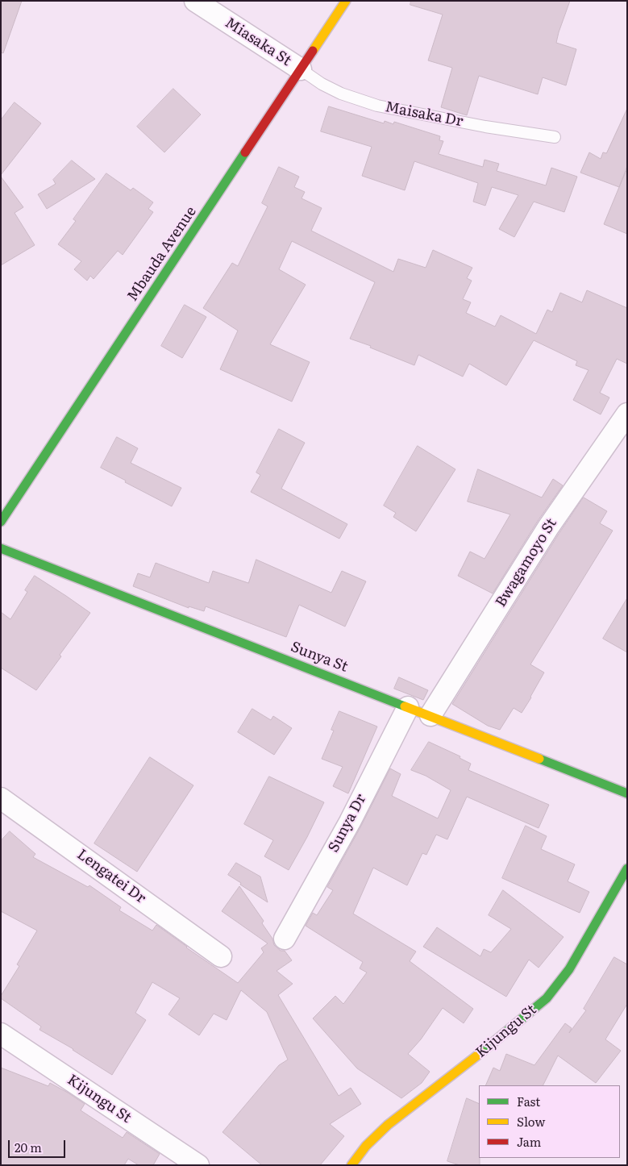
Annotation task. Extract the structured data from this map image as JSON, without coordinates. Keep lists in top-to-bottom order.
{
  "streets": {
    "street": [
      "Miasaka St",
      "Mbauda Avenue",
      "Bwagamoyo St",
      "Sunya St",
      "Sunya Dr",
      "Lengatei Dr",
      "Kijungu St"
    ],
    "lane": ["Maisaka Dr"]
  },
  "crossings": [
    ["Miasaka St", "Maisaka Dr"],
    ["Miasaka St", "Mbauda Avenue"],
    ["Maisaka Dr", "Mbauda Avenue"],
    ["Bwagamoyo St", "Sunya St"],
    ["Sunya St", "Sunya Dr"]
  ],
  "legend": ["Fast", "Slow", "Jam"],
  "scale_bar": "20 m"
}
